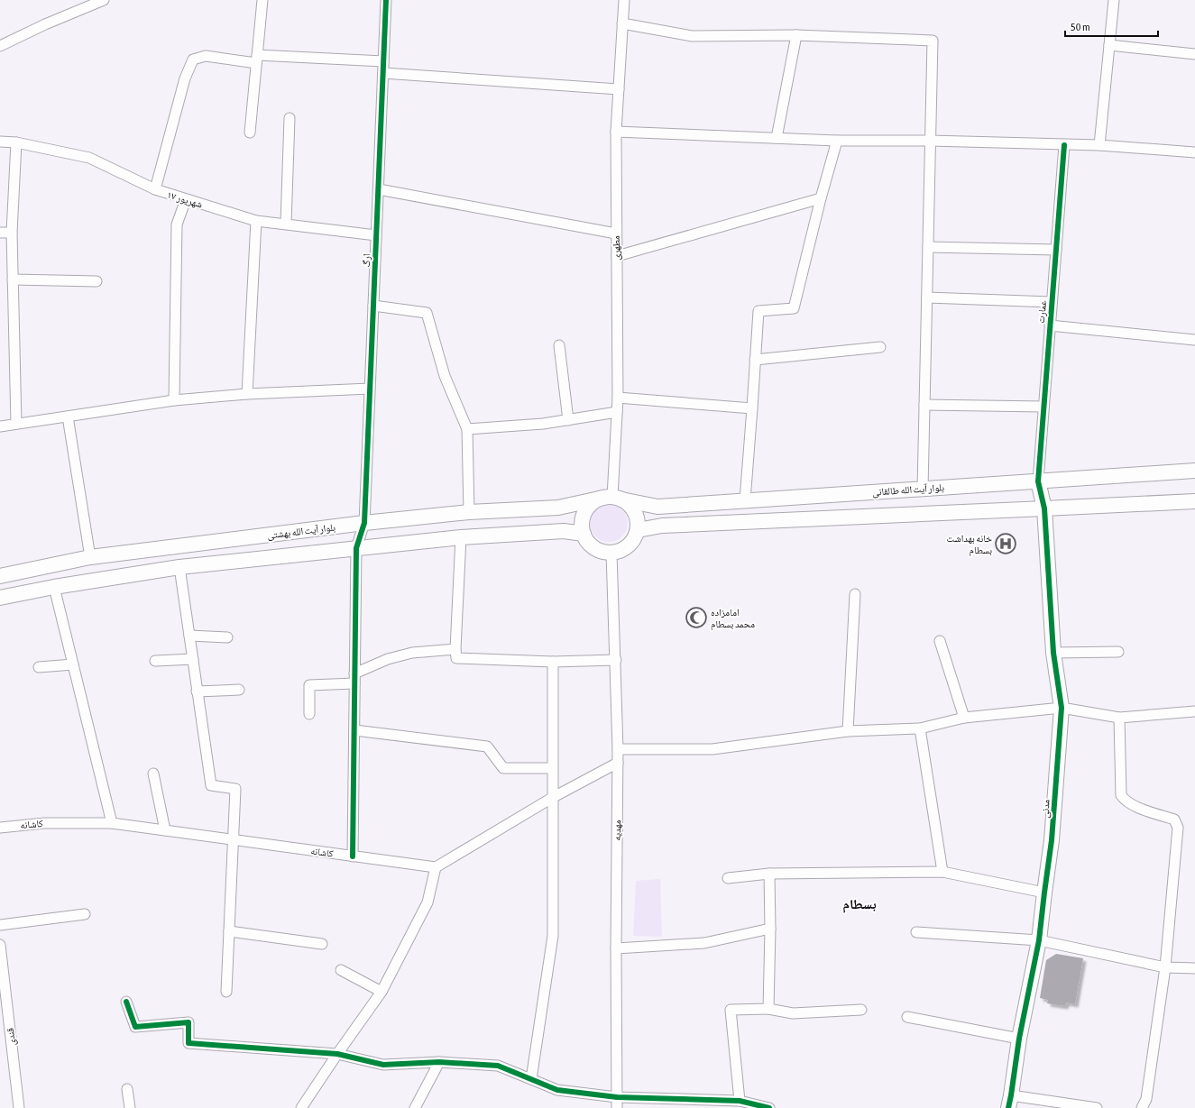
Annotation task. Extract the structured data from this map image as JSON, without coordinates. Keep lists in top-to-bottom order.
{
  "streets": {
    "street": [
      "۱۷ شهریور",
      "مطهری",
      "ارگ",
      "عمارت",
      "بلوار آیت الله طالقانی",
      "بلوار آیت الله بهشتی",
      "مدنی",
      "کاشانه",
      "مهدیه",
      "قندی"
    ]
  },
  "crossings": [
    ["۱۷ شهریور", "ارگ"],
    ["مطهری", "بلوار آیت الله طالقانی"],
    ["مطهری", "بلوار آیت الله بهشتی"],
    ["مطهری", "مهدیه"],
    ["ارگ", "بلوار آیت الله بهشتی"],
    ["ارگ", "کاشانه"],
    ["عمارت", "بلوار آیت الله طالقانی"],
    ["عمارت", "مدنی"],
    ["بلوار آیت الله طالقانی", "بلوار آیت الله بهشتی"],
    ["بلوار آیت الله طالقانی", "مدنی"],
    ["بلوار آیت الله طالقانی", "مهدیه"],
    ["بلوار آیت الله بهشتی", "مهدیه"]
  ],
  "districts": ["بسطام"],
  "places": {
    "hospital": ["خانه بهداشت بسطام"],
    "mosque": ["امامزاده محمد بسطام"]
  },
  "scale_bar": "50 m"
}
